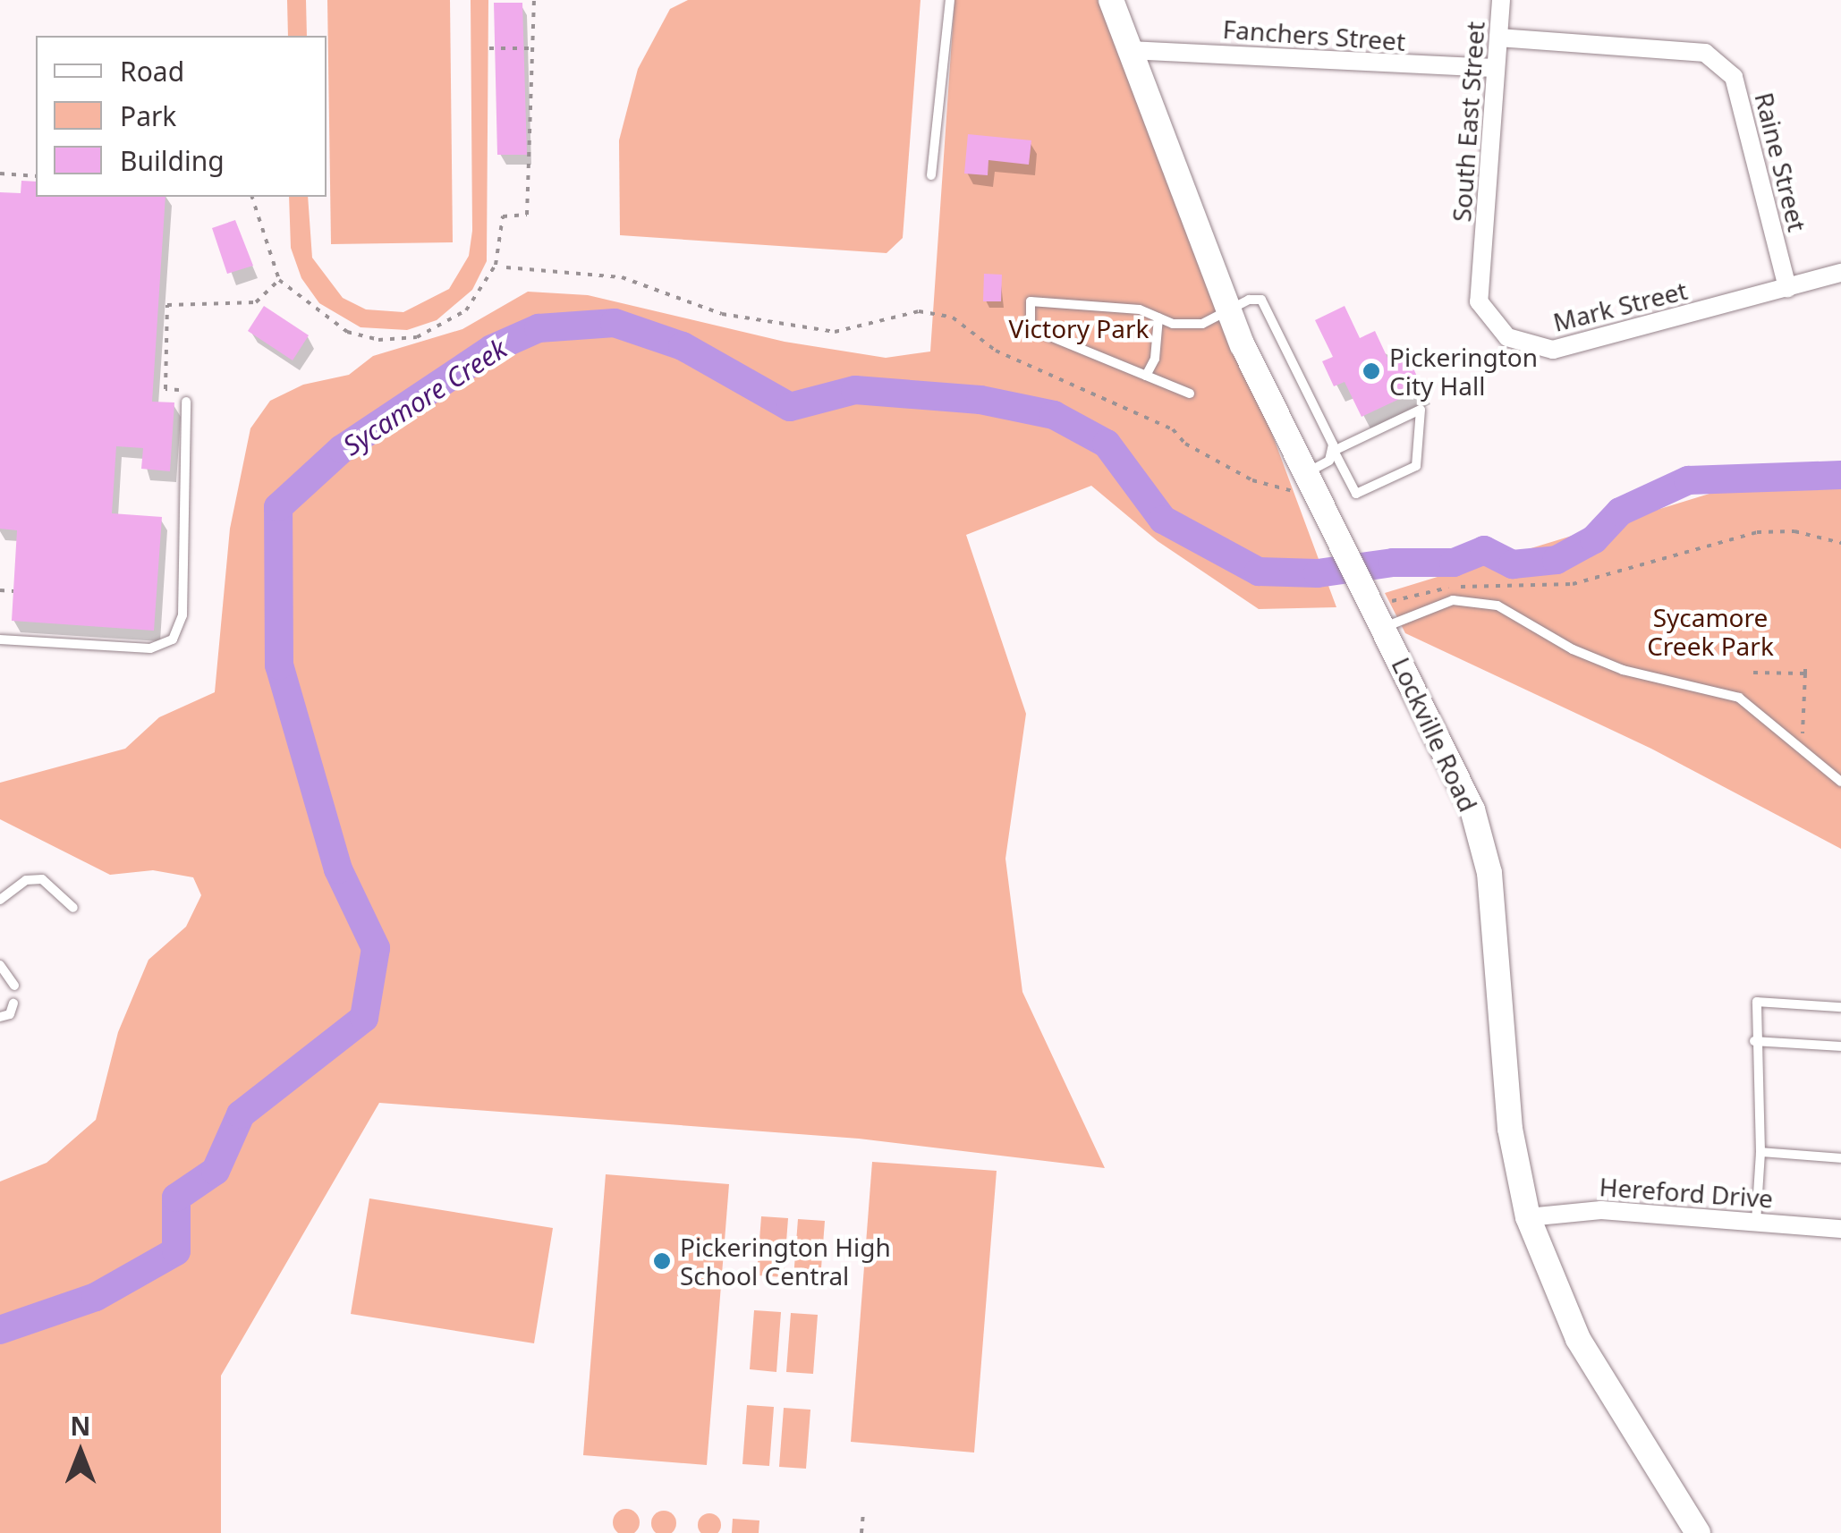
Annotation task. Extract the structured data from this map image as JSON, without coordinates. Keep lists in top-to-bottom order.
{
  "streets": {
    "main road": ["Lockville Road"],
    "street": [
      "Fanchers Street",
      "South East Street",
      "Raine Street",
      "Mark Street",
      "Hereford Drive"
    ]
  },
  "crossings": [
    ["Fanchers Street", "South East Street"],
    ["Fanchers Street", "Lockville Road"],
    ["South East Street", "Raine Street"],
    ["South East Street", "Mark Street"],
    ["Raine Street", "Mark Street"],
    ["Lockville Road", "Hereford Drive"]
  ],
  "water": ["Sycamore Creek"],
  "parks": ["Victory Park", "Sycamore Creek Park"],
  "places": ["Pickerington City Hall", "Pickerington High School Central"],
  "legend": ["Road", "Park", "Building"],
  "north": "top"
}
